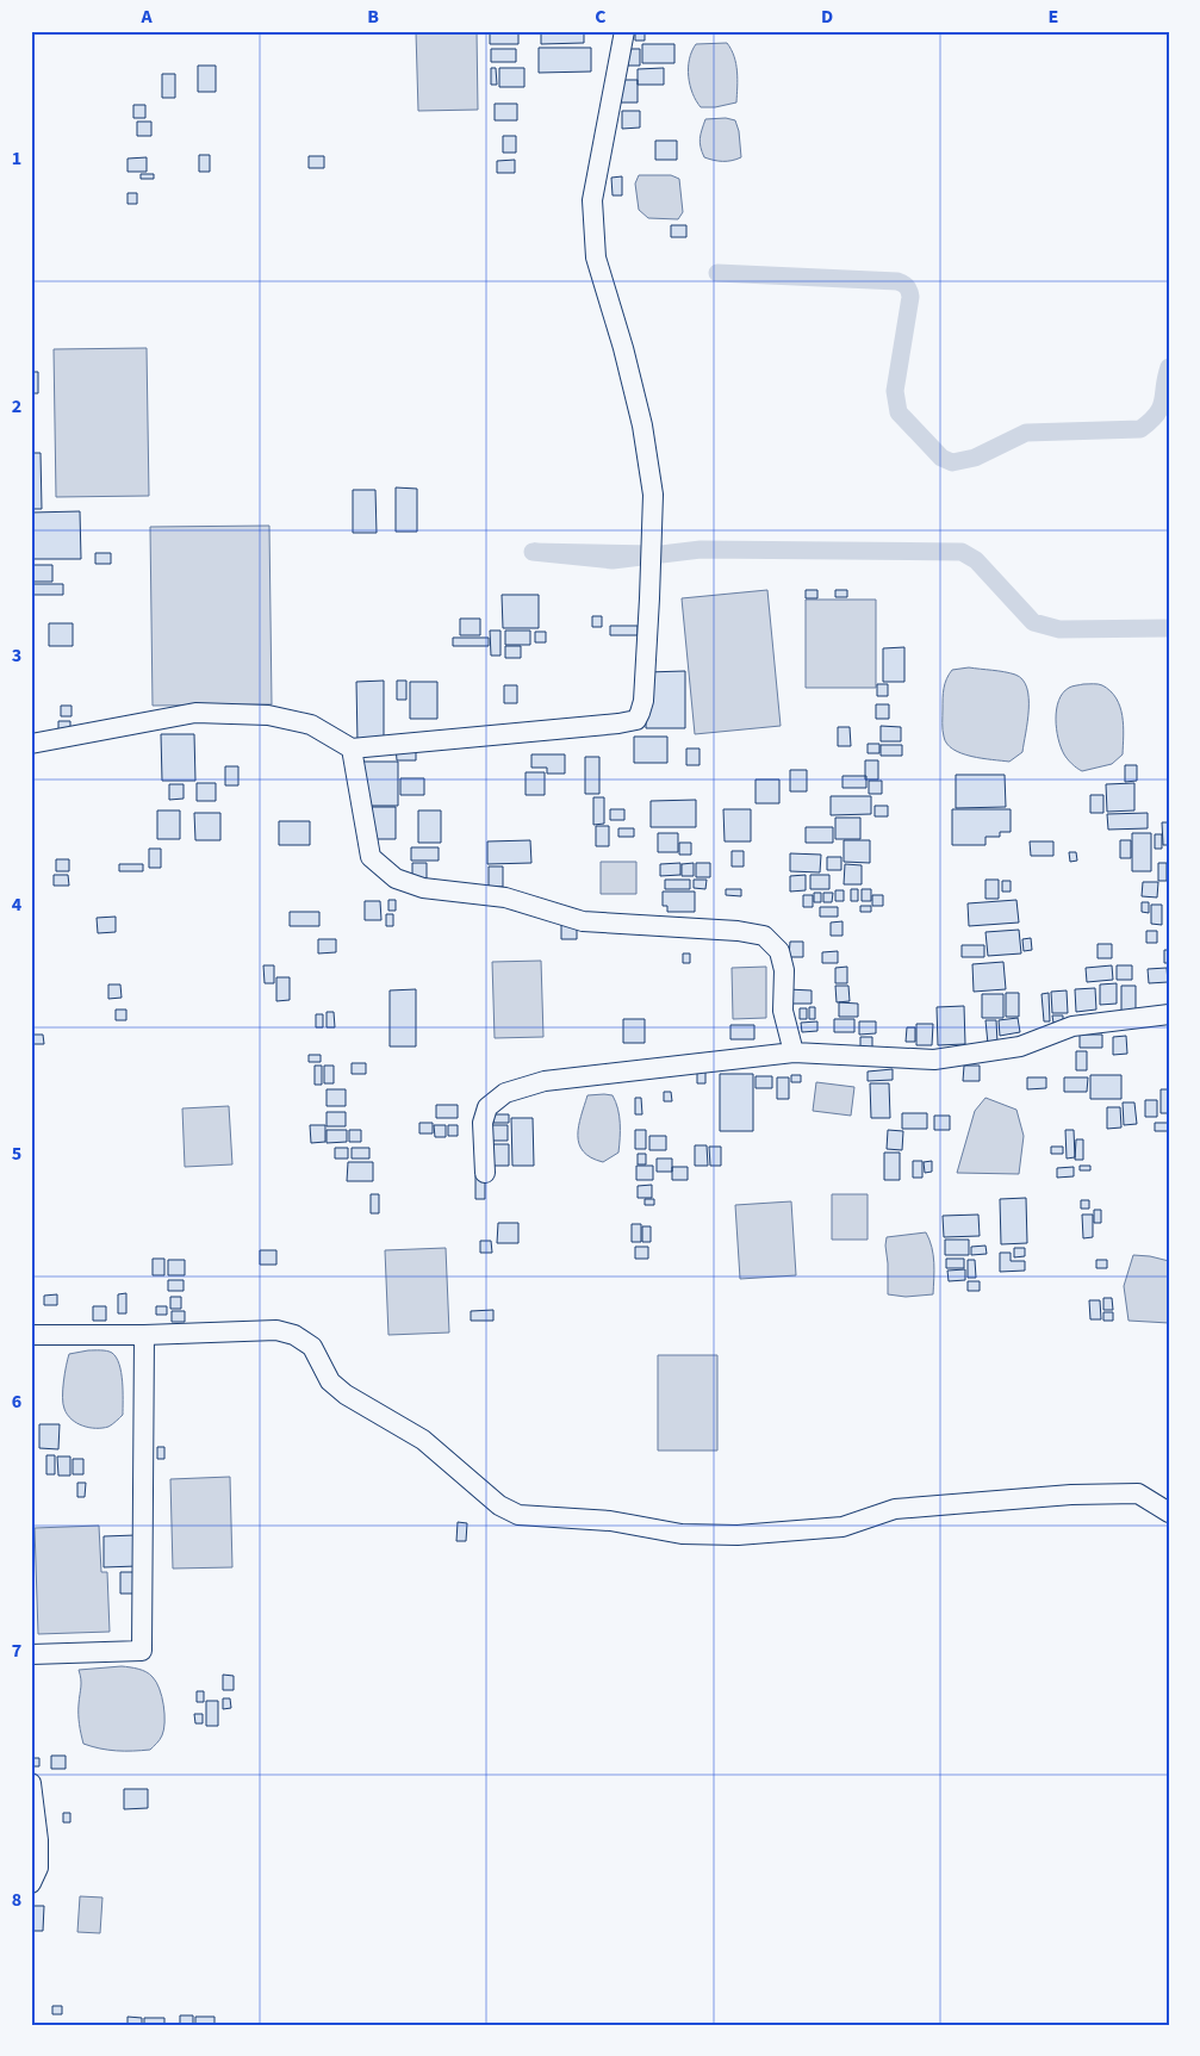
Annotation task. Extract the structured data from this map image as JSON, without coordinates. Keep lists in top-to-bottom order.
{
  "grid": {
    "columns": [
      "A",
      "B",
      "C",
      "D",
      "E"
    ],
    "rows": [
      "1",
      "2",
      "3",
      "4",
      "5",
      "6",
      "7",
      "8"
    ]
  }
}
